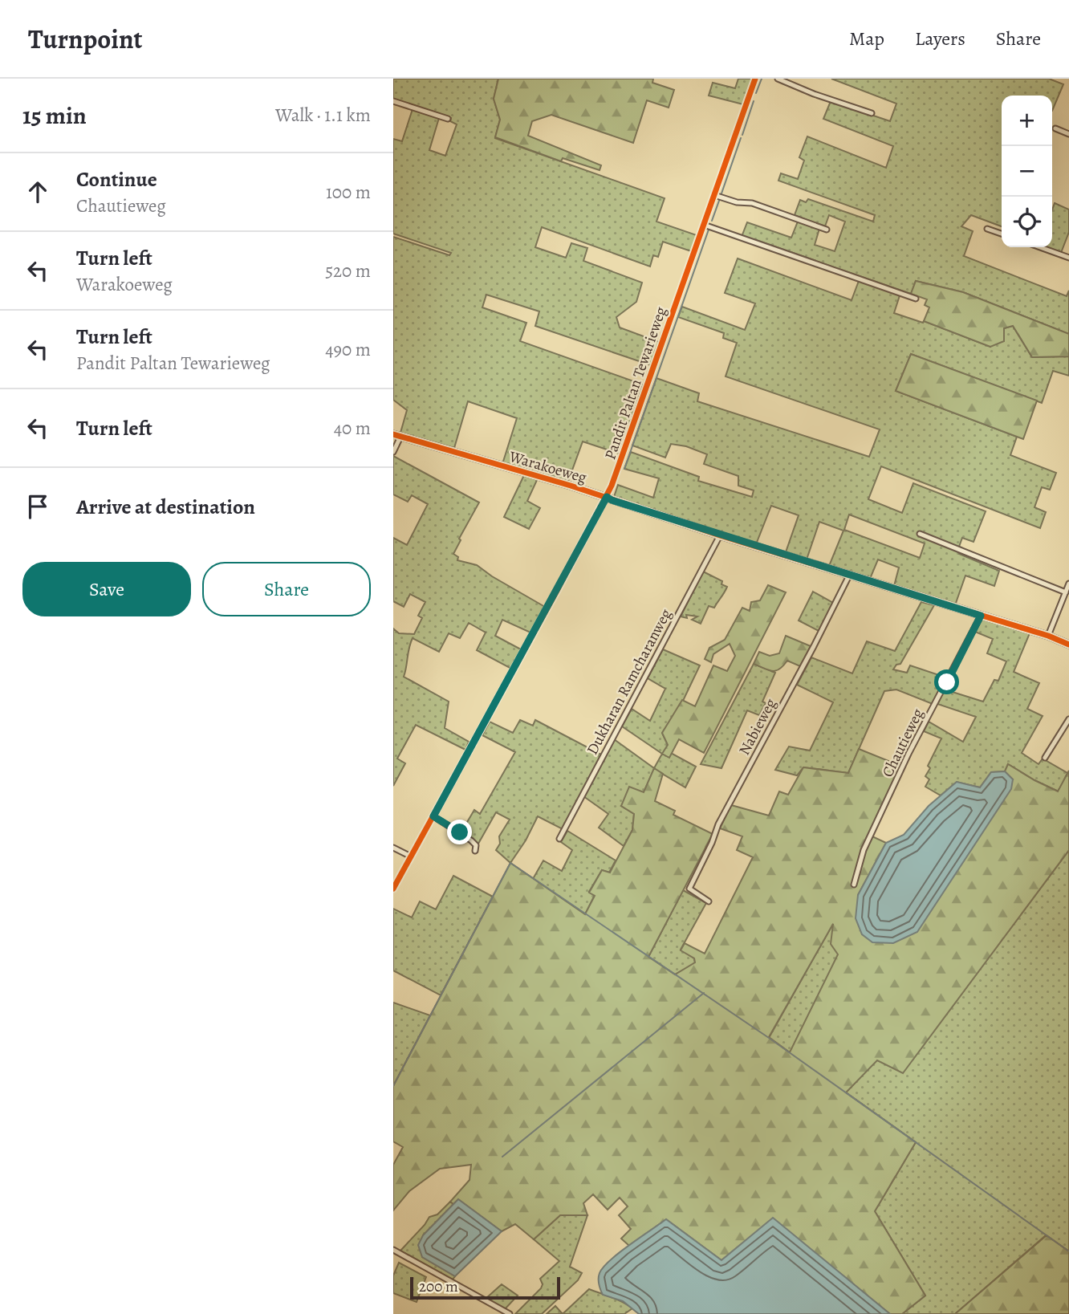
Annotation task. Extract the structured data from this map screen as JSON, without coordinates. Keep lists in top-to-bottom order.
{
  "streets": {
    "street": [
      "Pandit Paltan Tewarieweg",
      "Warakoeweg",
      "Dukharan Ramcharanweg",
      "Nabieweg",
      "Chautieweg"
    ]
  },
  "crossings": [
    ["Pandit Paltan Tewarieweg", "Warakoeweg"],
    ["Warakoeweg", "Dukharan Ramcharanweg"],
    ["Warakoeweg", "Nabieweg"],
    ["Warakoeweg", "Chautieweg"]
  ],
  "scale_bar": "200 m",
  "page": {
    "header": "Turnpoint",
    "nav": ["Map", "Layers", "Share"],
    "heading": ["15 min", "Walk · 1.1 km"],
    "map_buttons": ["+", "−"],
    "list": [
      ["Continue", "Chautieweg", "100 m"],
      ["Turn left", "Warakoeweg", "520 m"],
      ["Turn left", "Pandit Paltan Tewarieweg", "490 m"],
      ["Turn left", "40 m"],
      "Arrive at destination"
    ],
    "buttons": ["Save", "Share"],
    "scale": "200 m"
  }
}
